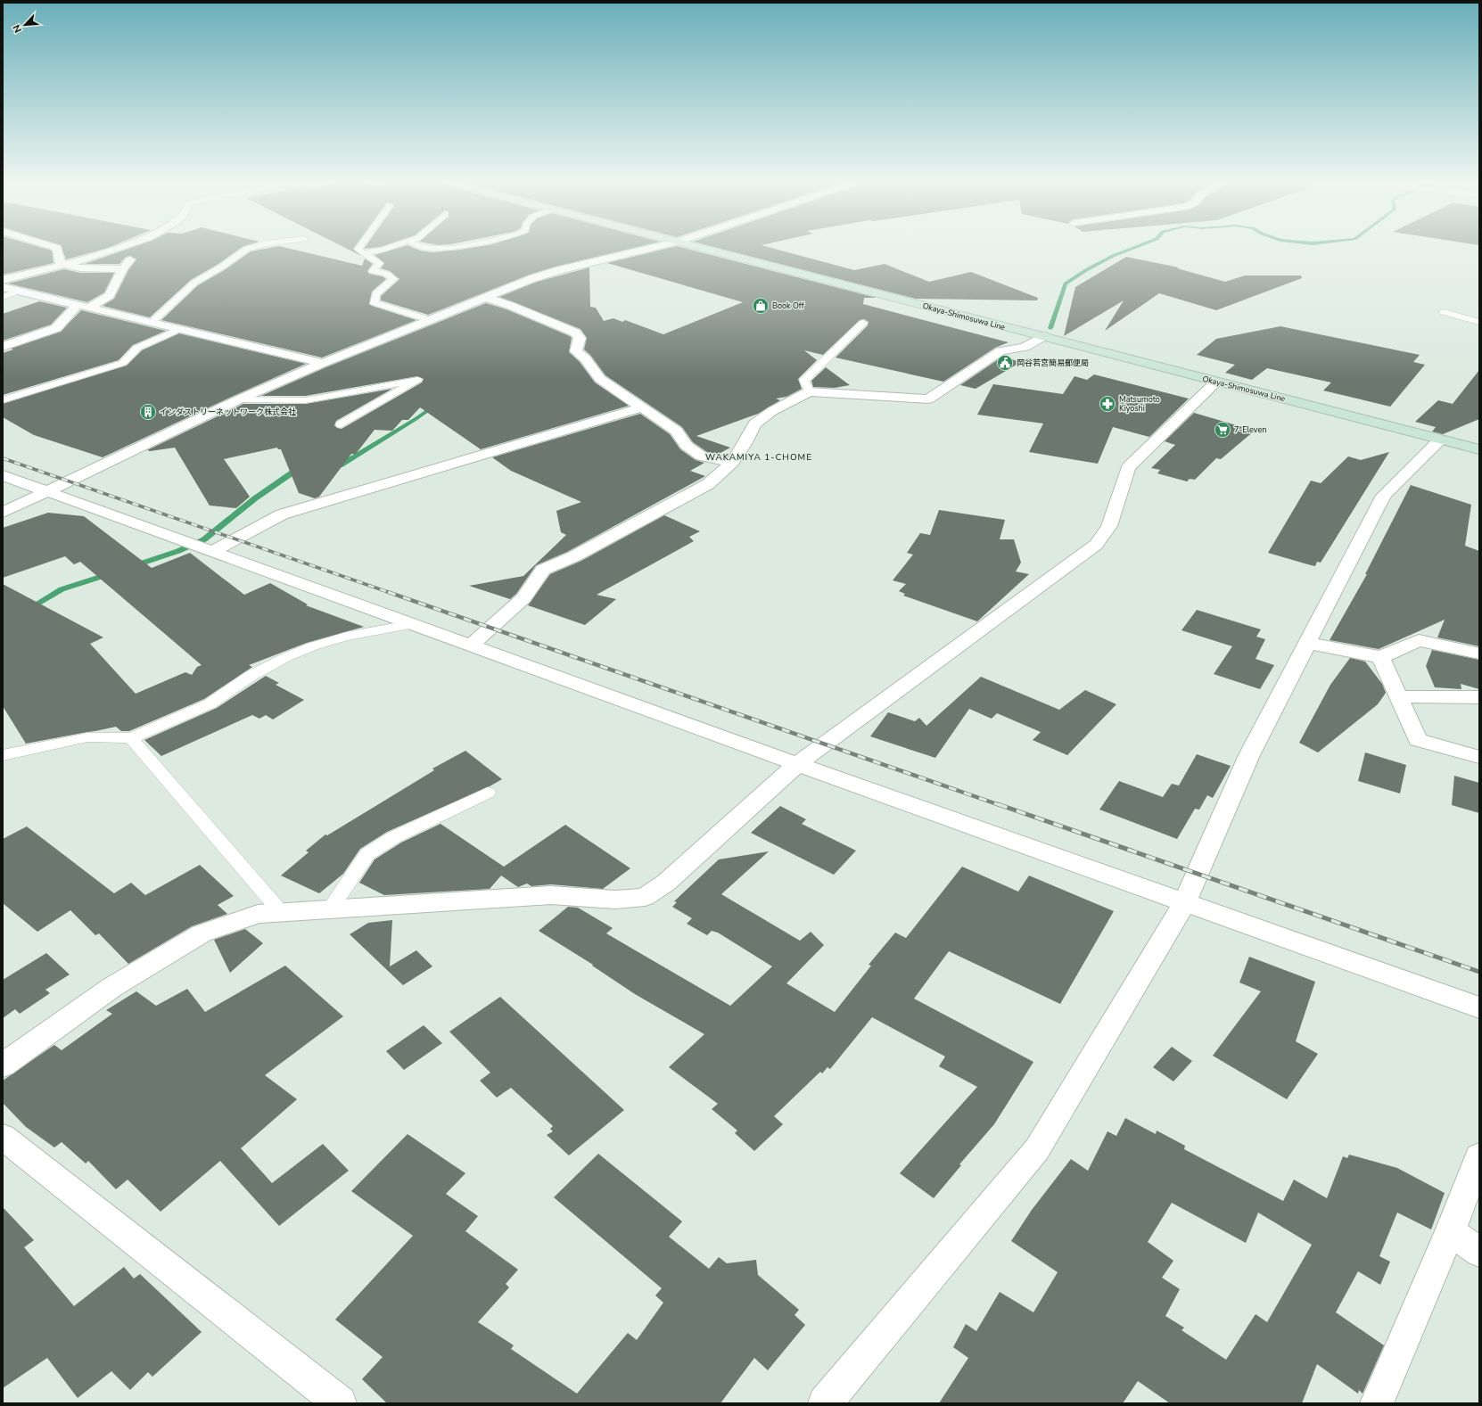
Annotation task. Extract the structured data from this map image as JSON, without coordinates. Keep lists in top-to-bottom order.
{
  "streets": {
    "main road": ["Okaya-Shimosuwa Line"]
  },
  "districts": ["WAKAMIYA 1-CHOME"],
  "places": {
    "shop": ["Book Off"],
    "public building": ["岡谷若宮簡易郵便局"],
    "pharmacy": ["Matsumoto Kiyoshi"],
    "building": ["インダストリーネットワーク株式会社"],
    "supermarket": ["7-Eleven"]
  },
  "north": "bottom left"
}
